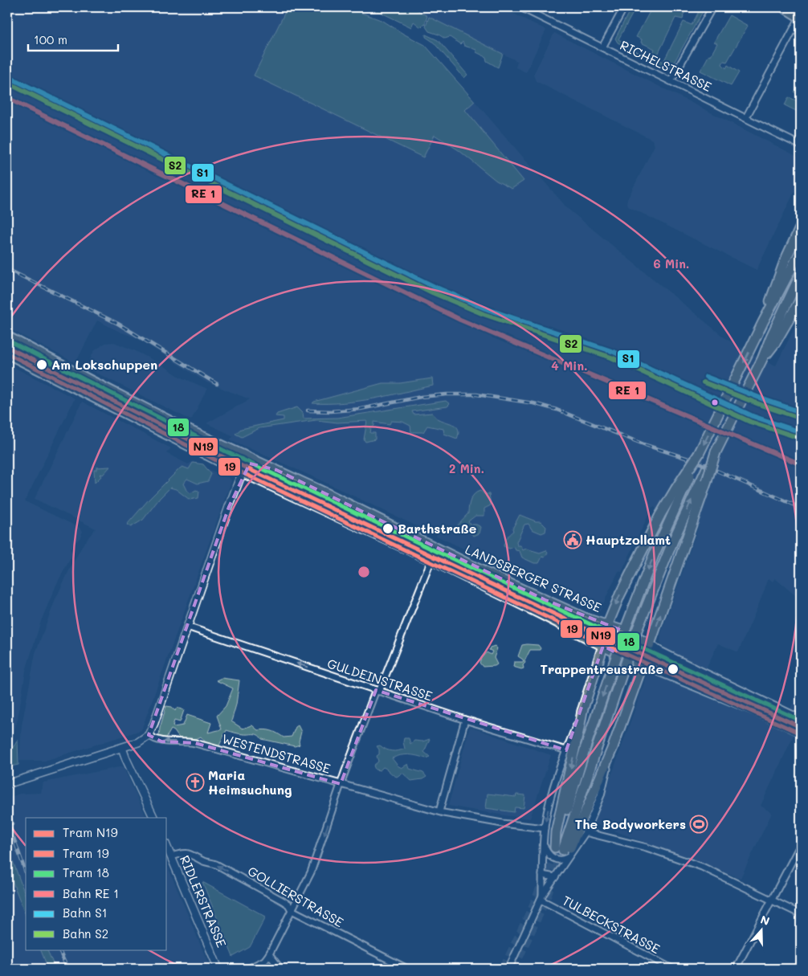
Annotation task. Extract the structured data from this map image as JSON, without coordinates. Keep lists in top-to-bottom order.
{
  "streets": {
    "main road": ["LANDSBERGER STRASSE"],
    "street": [
      "RICHELSTRASSE",
      "GULDEINSTRASSE",
      "WESTENDSTRASSE",
      "GOLLIERSTRASSE",
      "RIDLERSTRASSE",
      "TULBECKSTRASSE"
    ]
  },
  "crossings": [
    ["GOLLIERSTRASSE", "RIDLERSTRASSE"]
  ],
  "one_way": ["GULDEINSTRASSE", "WESTENDSTRASSE", "GOLLIERSTRASSE"],
  "places": {
    "other": ["Am Lokschuppen", "Barthstraße", "Trappentreustraße"],
    "public building": ["Hauptzollamt"],
    "church": ["Maria Heimsuchung"],
    "sports": ["The Bodyworkers"]
  },
  "lines": [
    "rail line S1",
    "rail line S2",
    "tram line 18",
    "tram line N19",
    "tram line 19"
  ],
  "legend": [
    "Tram N19",
    "Tram 19",
    "Tram 18",
    "Bahn RE 1",
    "Bahn S1",
    "Bahn S2"
  ],
  "scale_bar": "100 m",
  "north": "top",
  "rings": ["6 Min.", "4 Min.", "2 Min."]
}
